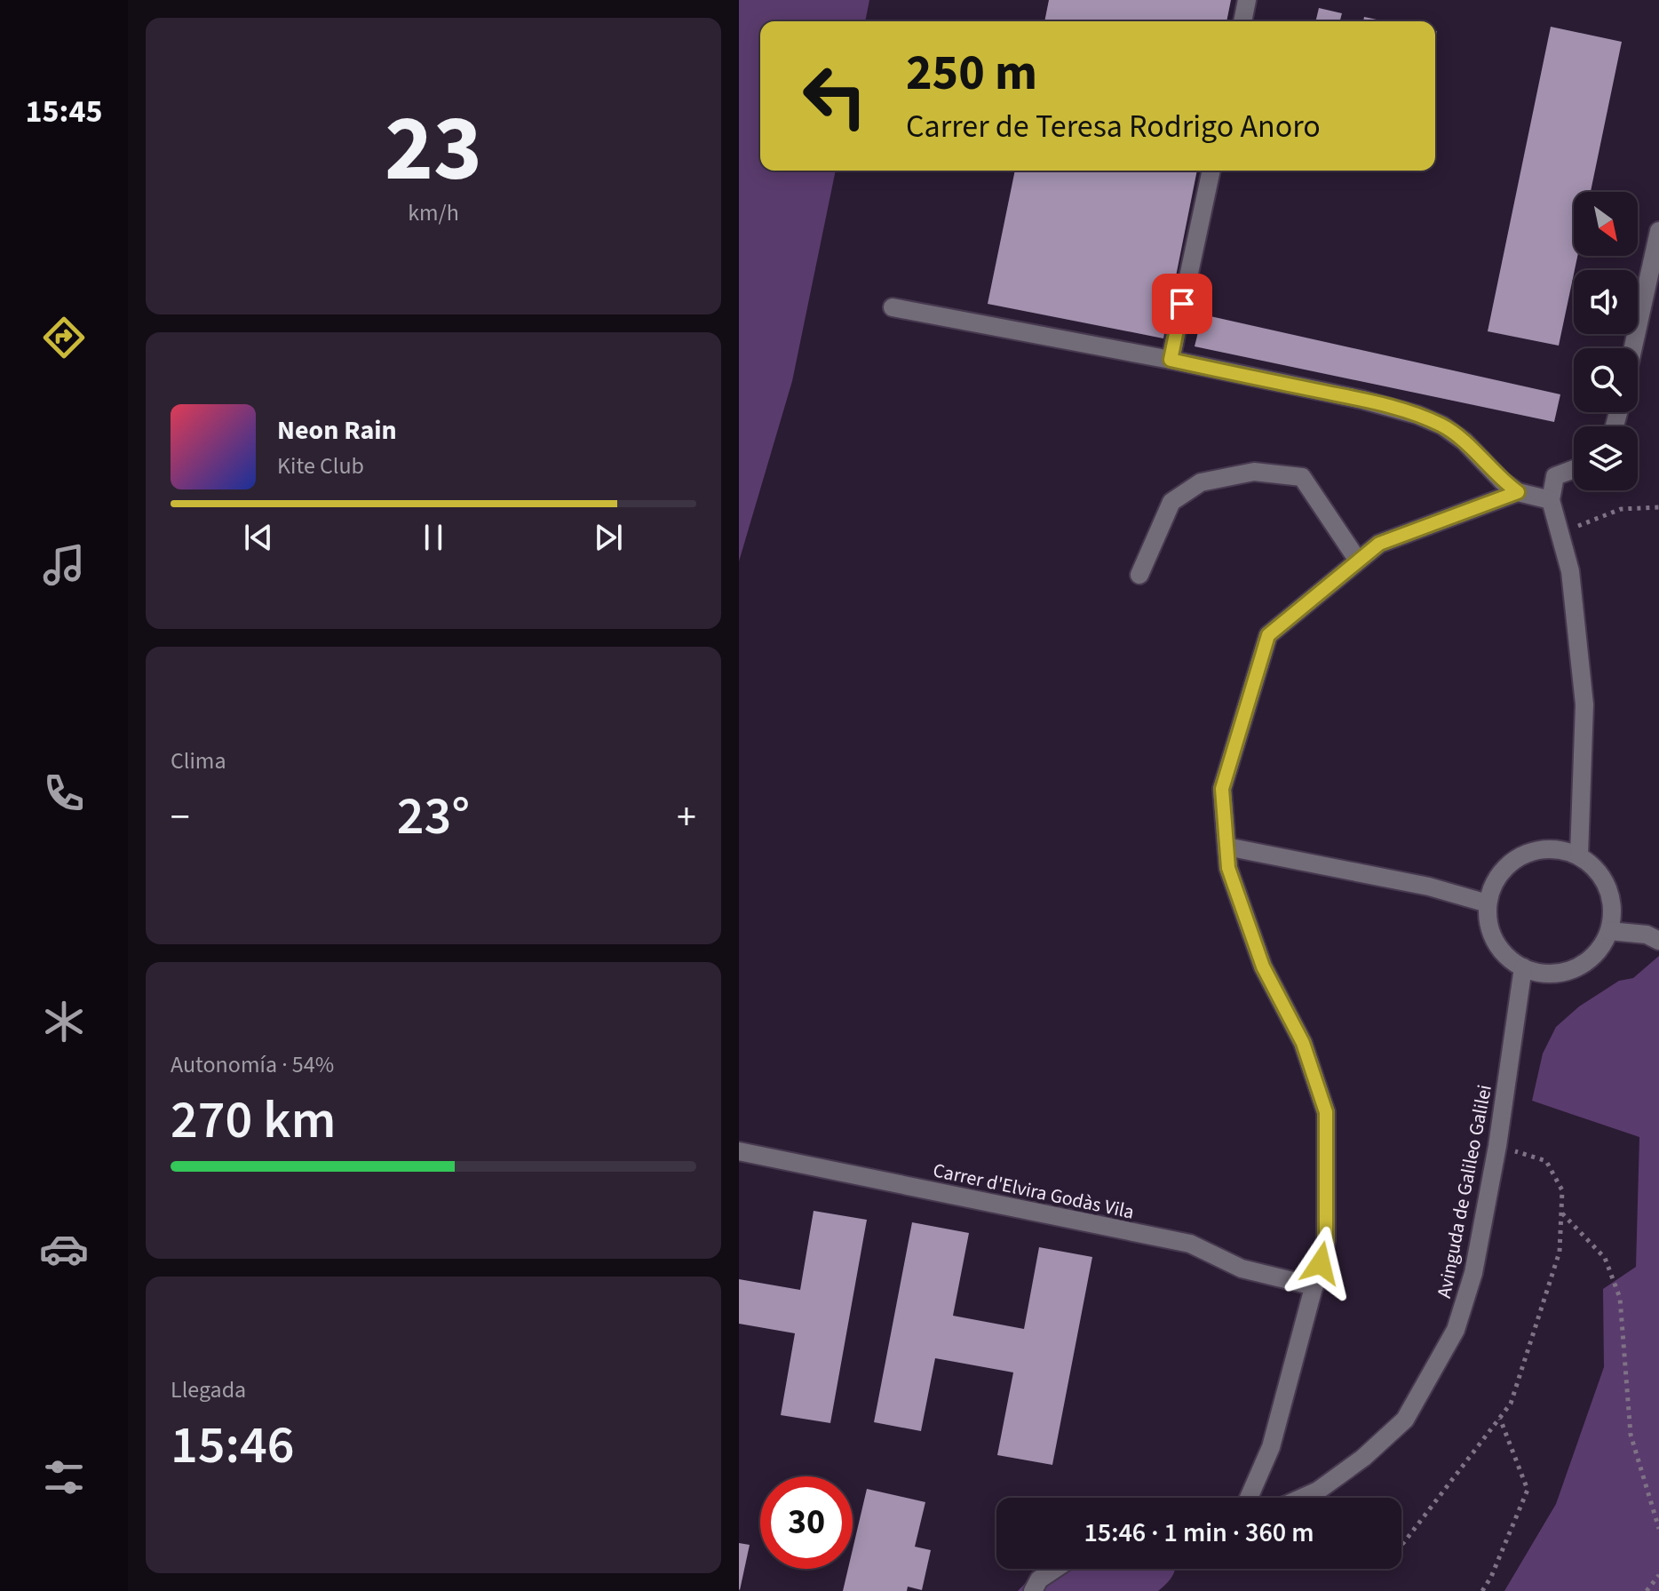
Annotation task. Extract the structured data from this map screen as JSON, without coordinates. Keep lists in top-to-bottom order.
{
  "streets": {
    "street": ["Carrer d'Elvira Godàs Vila", "Avinguda de Galileo Galilei"]
  },
  "north": "bottom right",
  "page": {
    "tabs": "15:45",
    "tile": [
      ["23", "km/h"],
      "Clima",
      ["Autonomía · 54%", "270 km"],
      ["Llegada", "15:46"]
    ],
    "turn": ["250 m", "Carrer de Teresa Rodrigo Anoro"],
    "song": ["Neon Rain", "Kite Club"],
    "heat": ["−", "23°", "+"],
    "limit": "30",
    "trip": "15:46 · 1 min · 360 m"
  }
}
